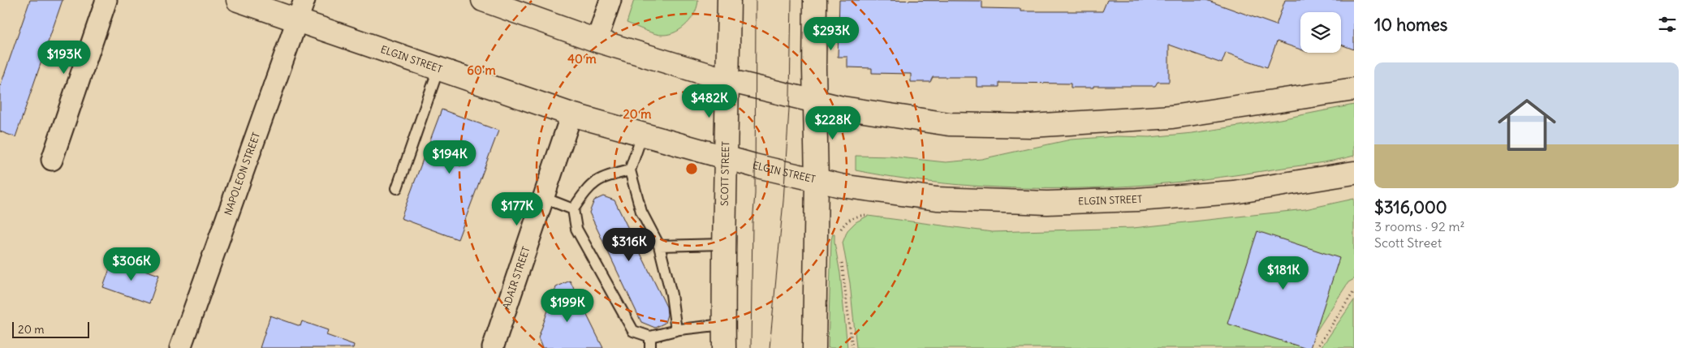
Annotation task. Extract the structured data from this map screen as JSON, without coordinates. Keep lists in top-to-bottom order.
{
  "streets": {
    "main road": ["ELGIN STREET", "SCOTT STREET"],
    "street": ["NAPOLEON STREET", "ADAIR STREET"]
  },
  "crossings": [
    ["ELGIN STREET", "NAPOLEON STREET"],
    ["ELGIN STREET", "SCOTT STREET"],
    ["ELGIN STREET", "ADAIR STREET"]
  ],
  "scale_bar": "20 m",
  "page": {
    "heading": "10 homes",
    "price": [
      "$293K",
      "$193K",
      "$482K",
      "$228K",
      "$194K",
      "$177K",
      "$316K",
      "$306K",
      "$181K",
      "$199K"
    ],
    "list": [
      {
        "name": "$316,000",
        "note": "3 rooms · 92 m² · Scott Street"
      }
    ],
    "scale": "20 m"
  },
  "rings": ["40 m", "60 m", "20 m"]
}
